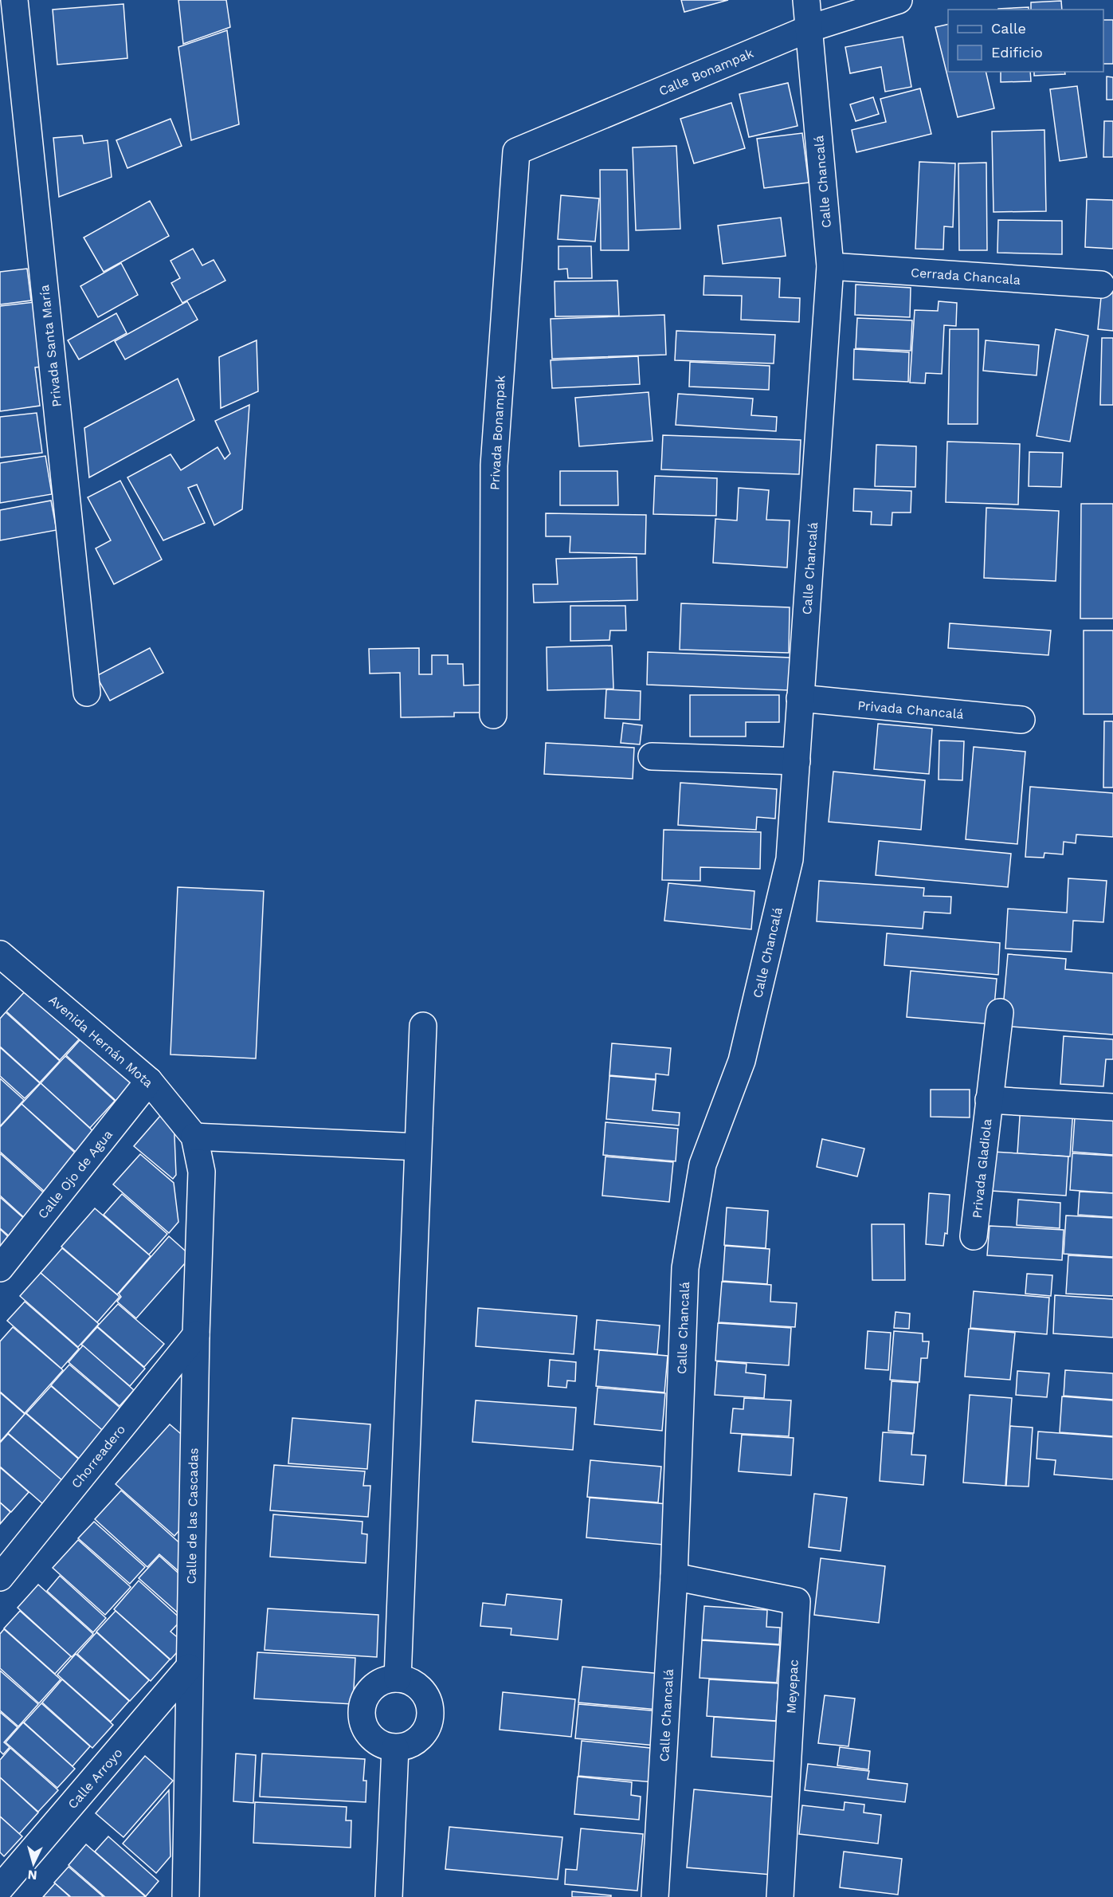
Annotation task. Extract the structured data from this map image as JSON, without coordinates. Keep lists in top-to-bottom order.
{
  "streets": {
    "street": [
      "Calle Bonampak",
      "Calle Chancalá",
      "Cerrada Chancala",
      "Privada Santa María",
      "Privada Bonampak",
      "Privada Chancalá",
      "Avenida Hernán Mota",
      "Privada Gladiola",
      "Calle Ojo de Agua",
      "Chorreadero",
      "Calle de las Cascadas",
      "Meyepac",
      "Calle Arroyo"
    ]
  },
  "crossings": [
    ["Calle Bonampak", "Calle Chancalá"],
    ["Calle Bonampak", "Privada Bonampak"],
    ["Calle Chancalá", "Cerrada Chancala"],
    ["Calle Chancalá", "Privada Chancalá"],
    ["Calle Chancalá", "Meyepac"],
    ["Avenida Hernán Mota", "Calle Ojo de Agua"],
    ["Avenida Hernán Mota", "Calle de las Cascadas"],
    ["Chorreadero", "Calle de las Cascadas"],
    ["Calle de las Cascadas", "Calle Arroyo"]
  ],
  "legend": ["Calle", "Edificio"],
  "north": "bottom"
}
